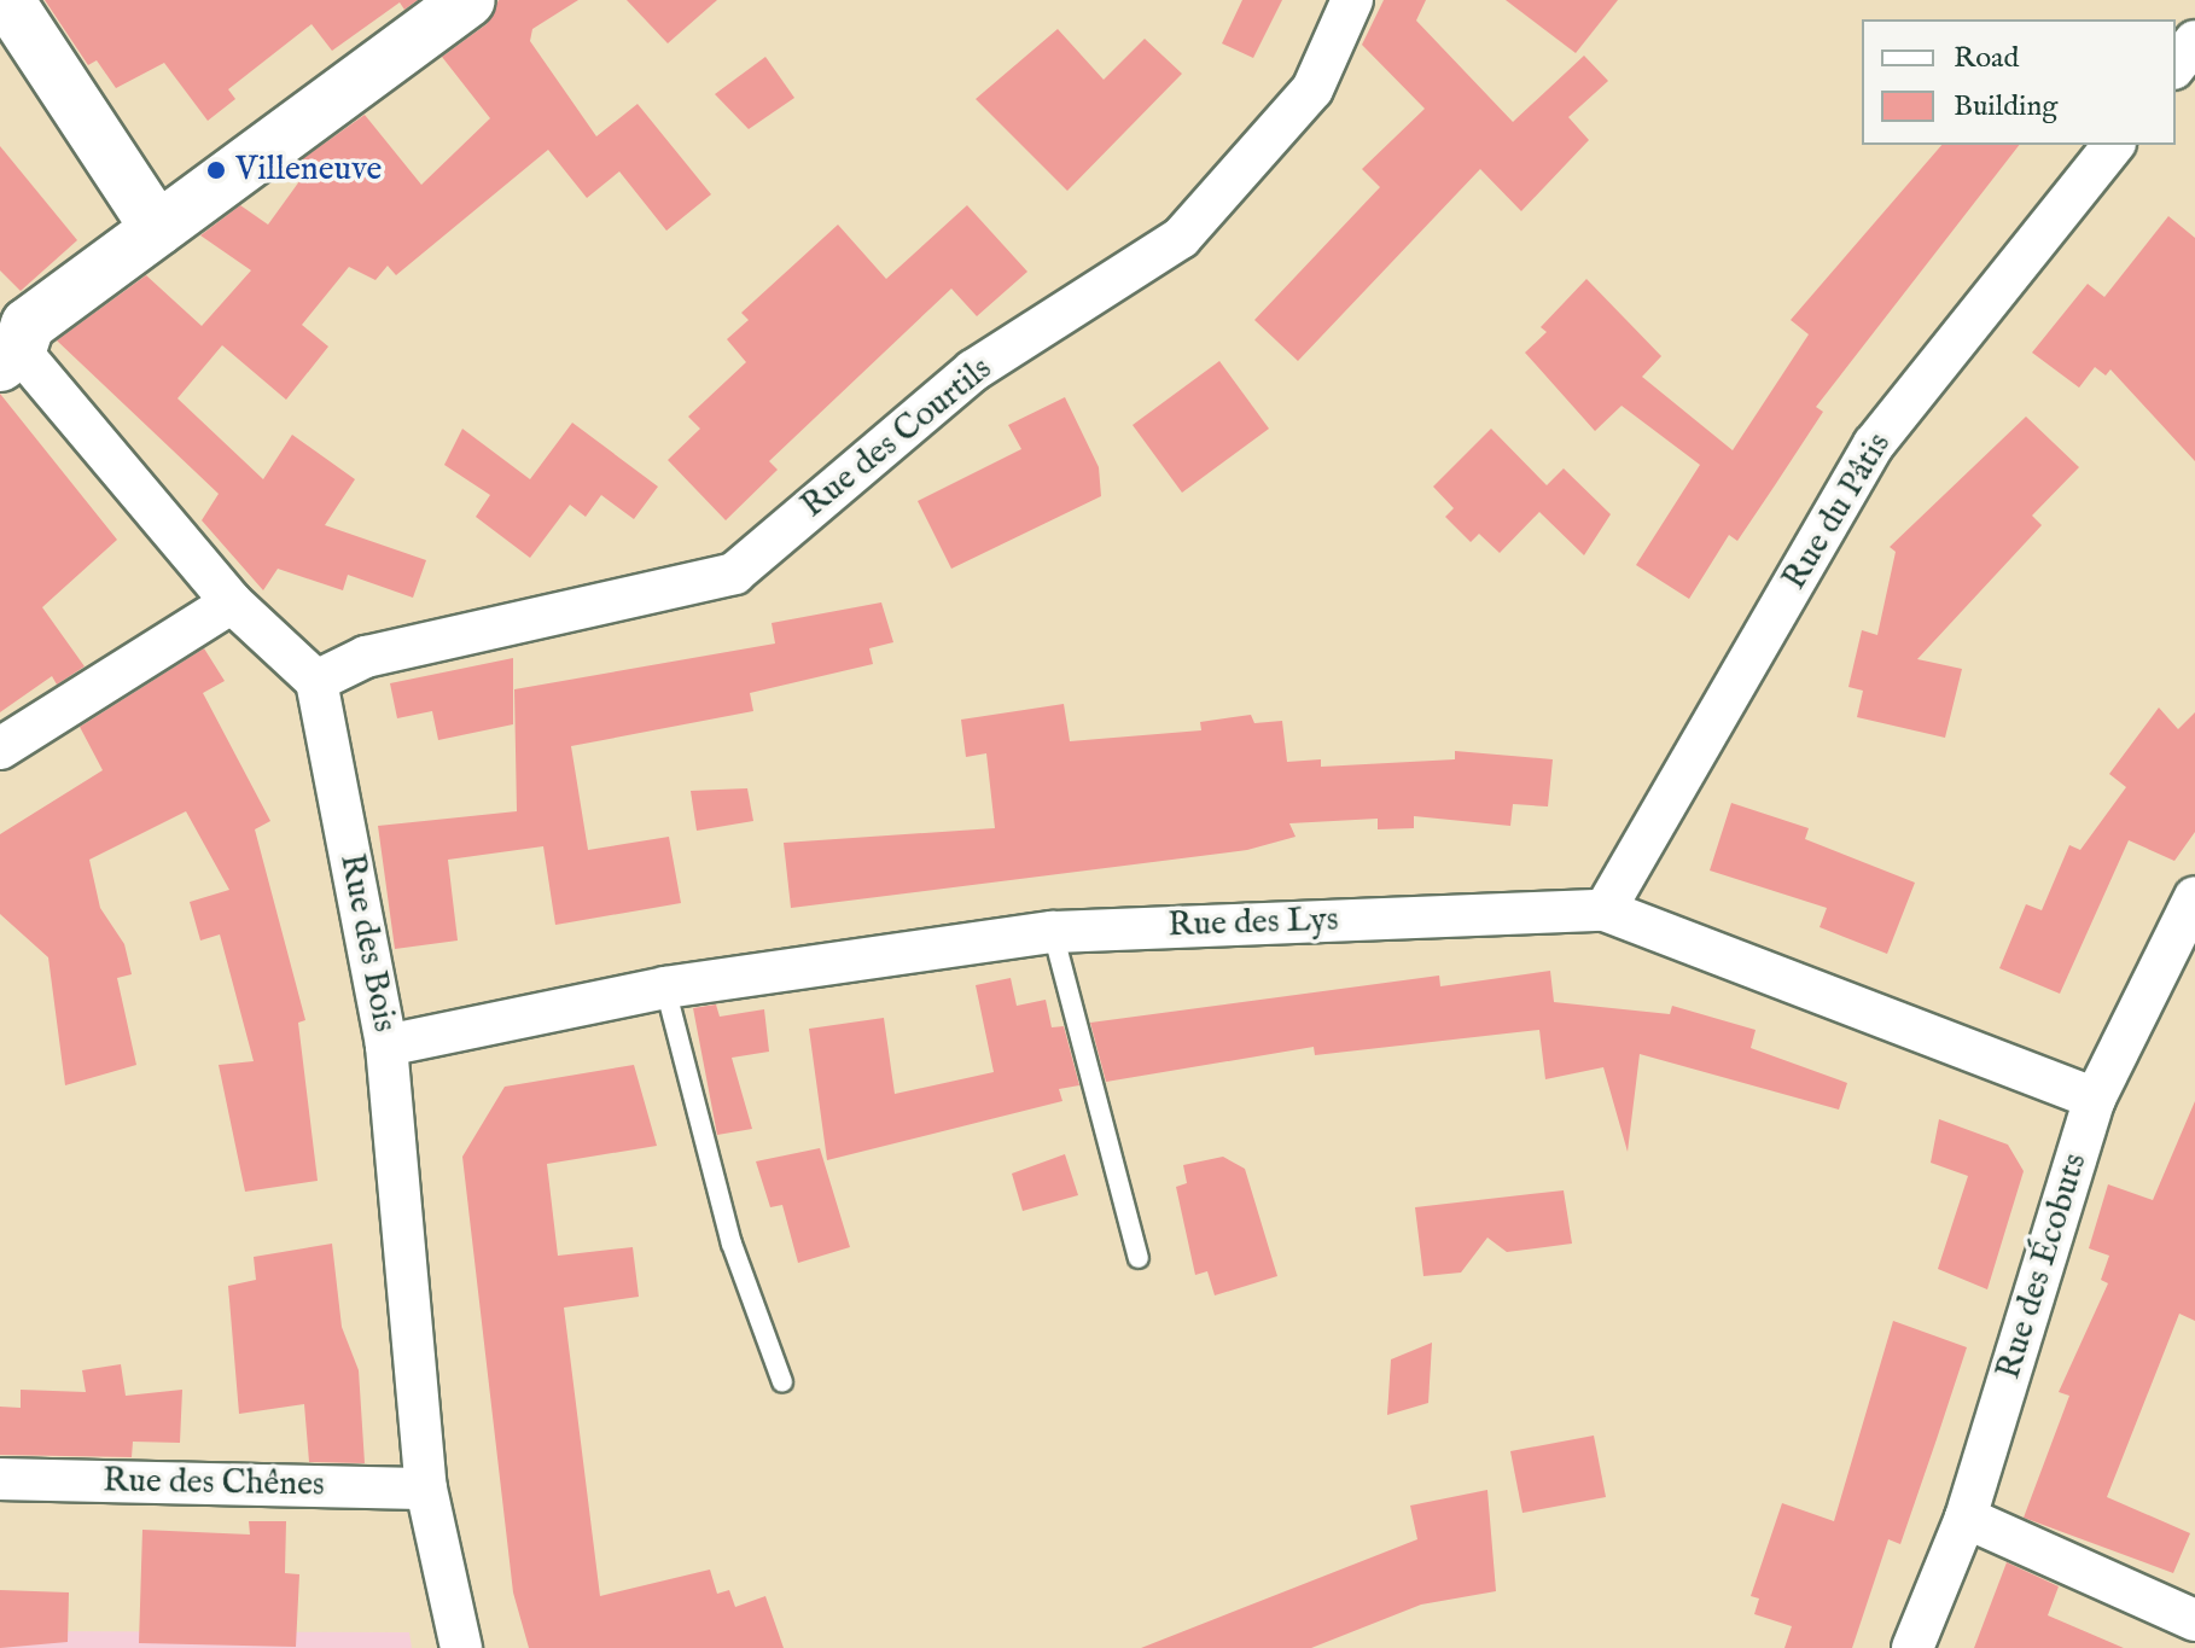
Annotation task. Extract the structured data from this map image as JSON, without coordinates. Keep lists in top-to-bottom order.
{
  "streets": {
    "street": [
      "Rue des Courtils",
      "Rue du Pâtis",
      "Rue des Lys",
      "Rue des Bois",
      "Rue des Écobuts",
      "Rue des Chênes"
    ]
  },
  "crossings": [
    ["Rue des Courtils", "Rue des Bois"],
    ["Rue du Pâtis", "Rue des Lys"],
    ["Rue des Lys", "Rue des Bois"],
    ["Rue des Lys", "Rue des Écobuts"],
    ["Rue des Bois", "Rue des Chênes"]
  ],
  "places": ["Villeneuve"],
  "legend": ["Road", "Building"]
}
